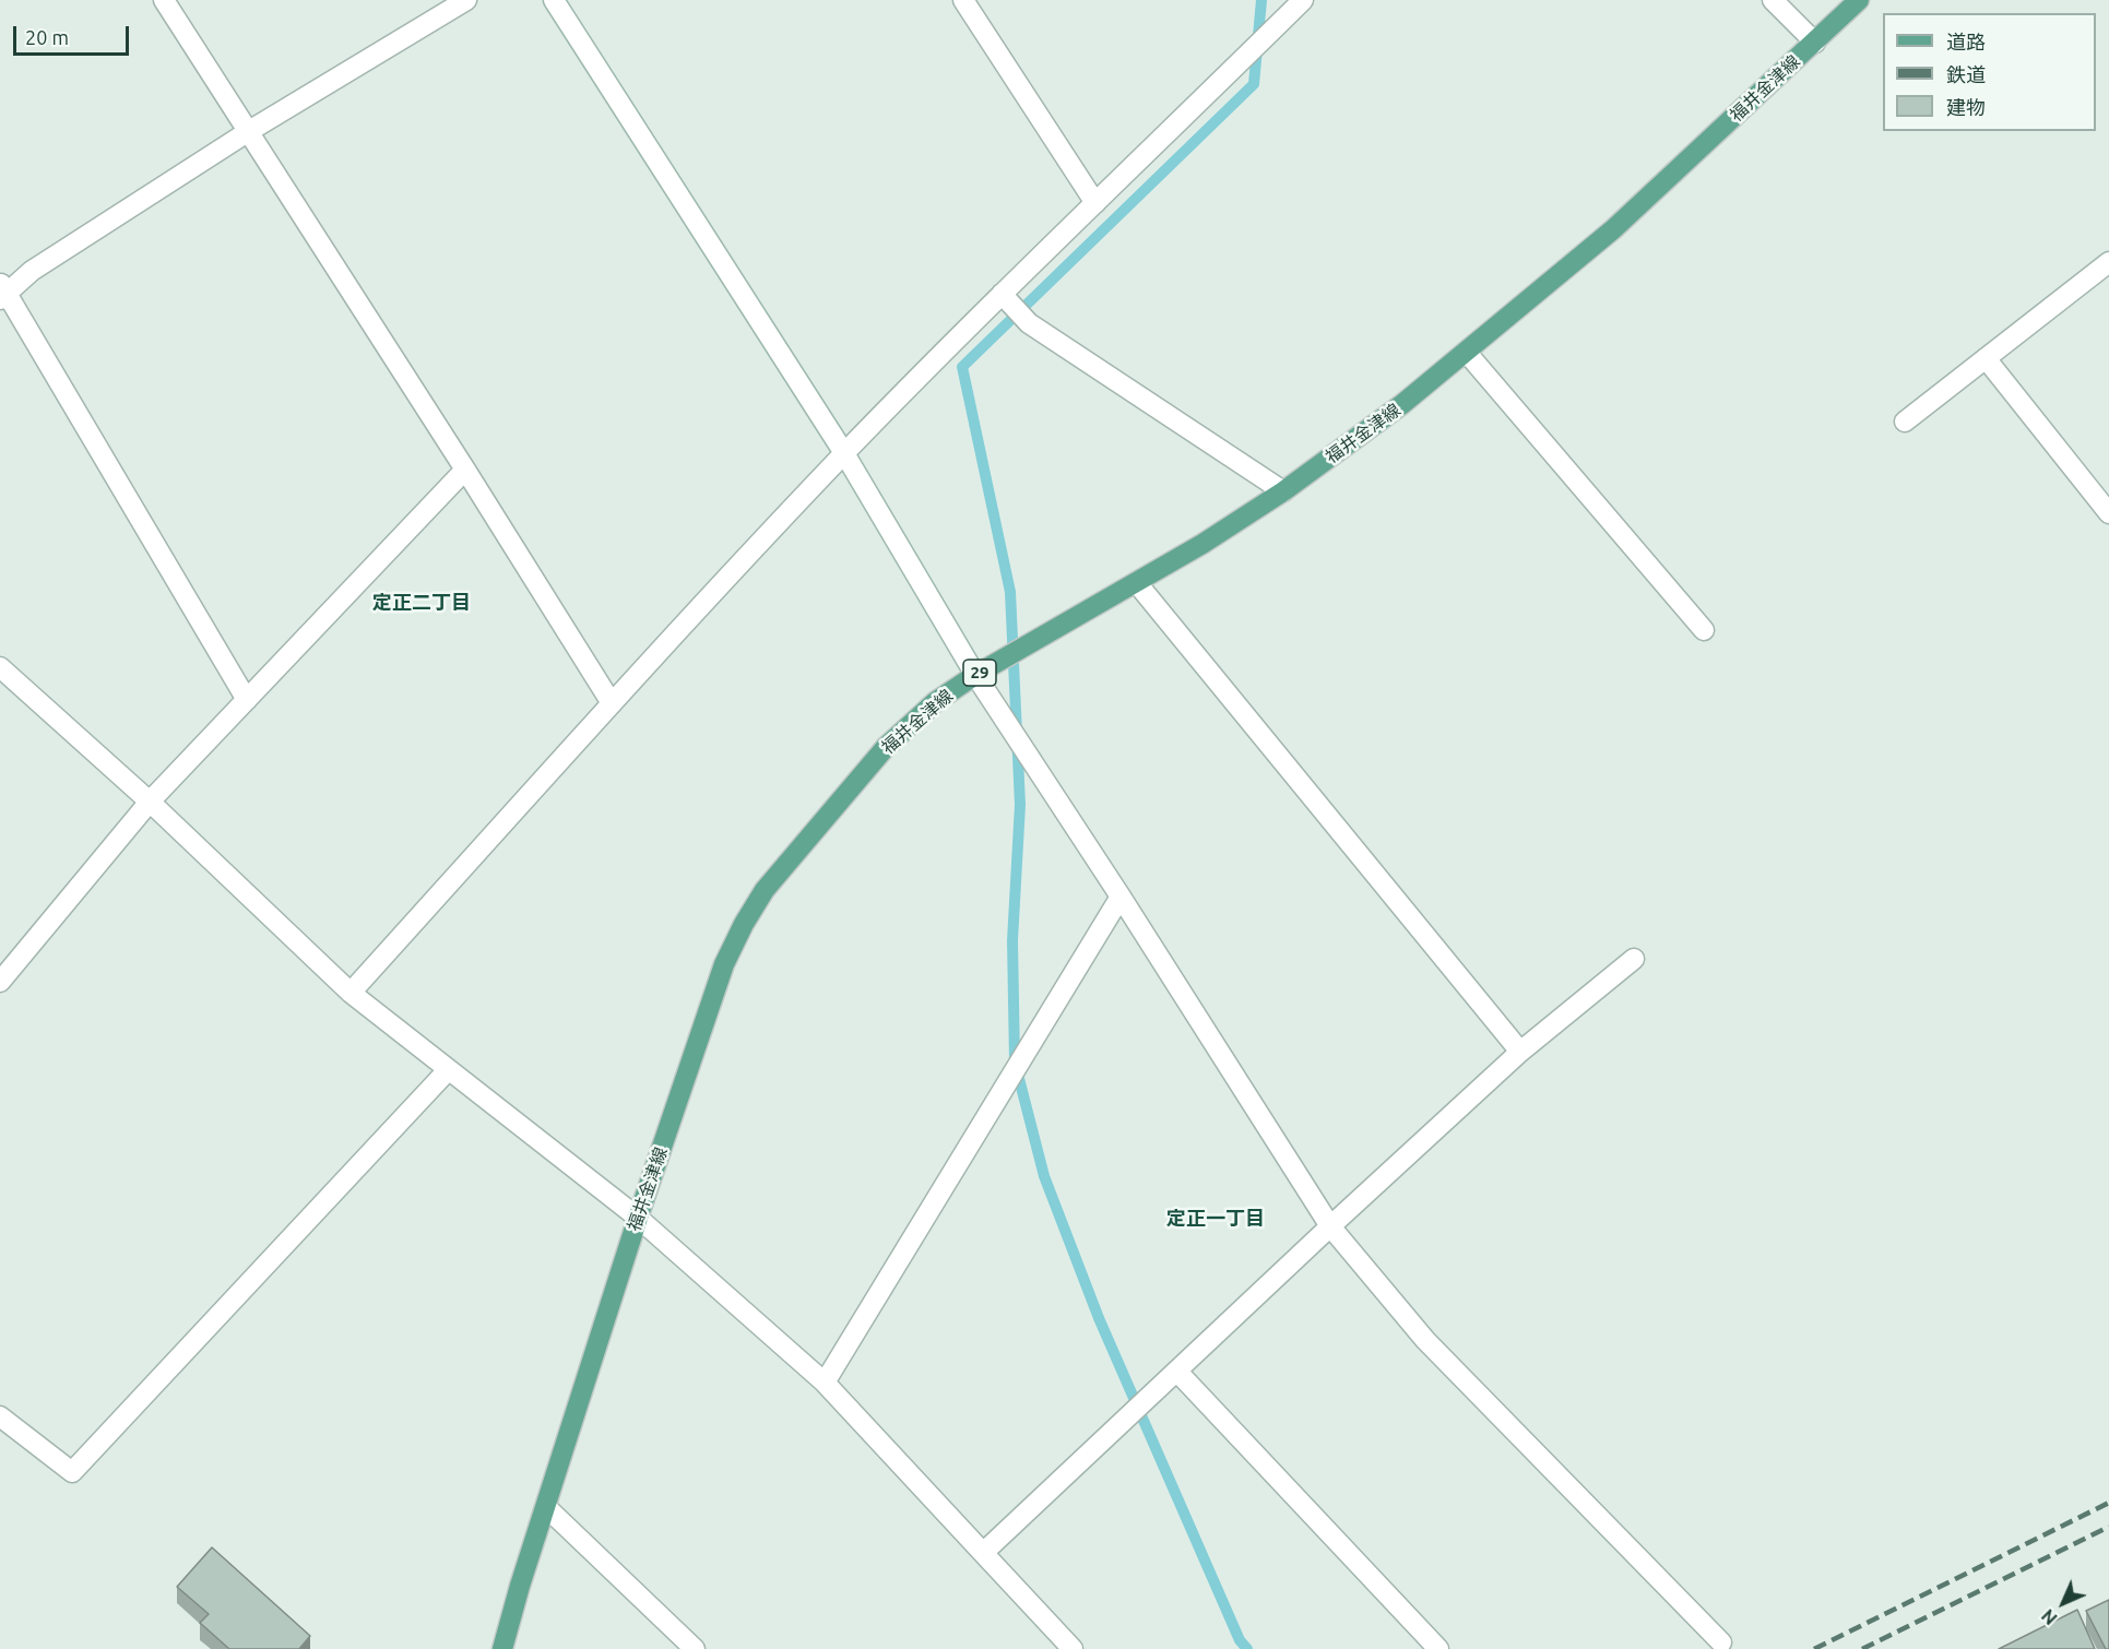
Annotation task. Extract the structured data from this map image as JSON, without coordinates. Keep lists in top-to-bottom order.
{
  "streets": {
    "main road": ["福井金津線", "29"]
  },
  "districts": ["定正二丁目", "定正一丁目"],
  "legend": ["道路", "鉄道", "建物"],
  "scale_bar": "20 m",
  "north": "bottom left"
}
